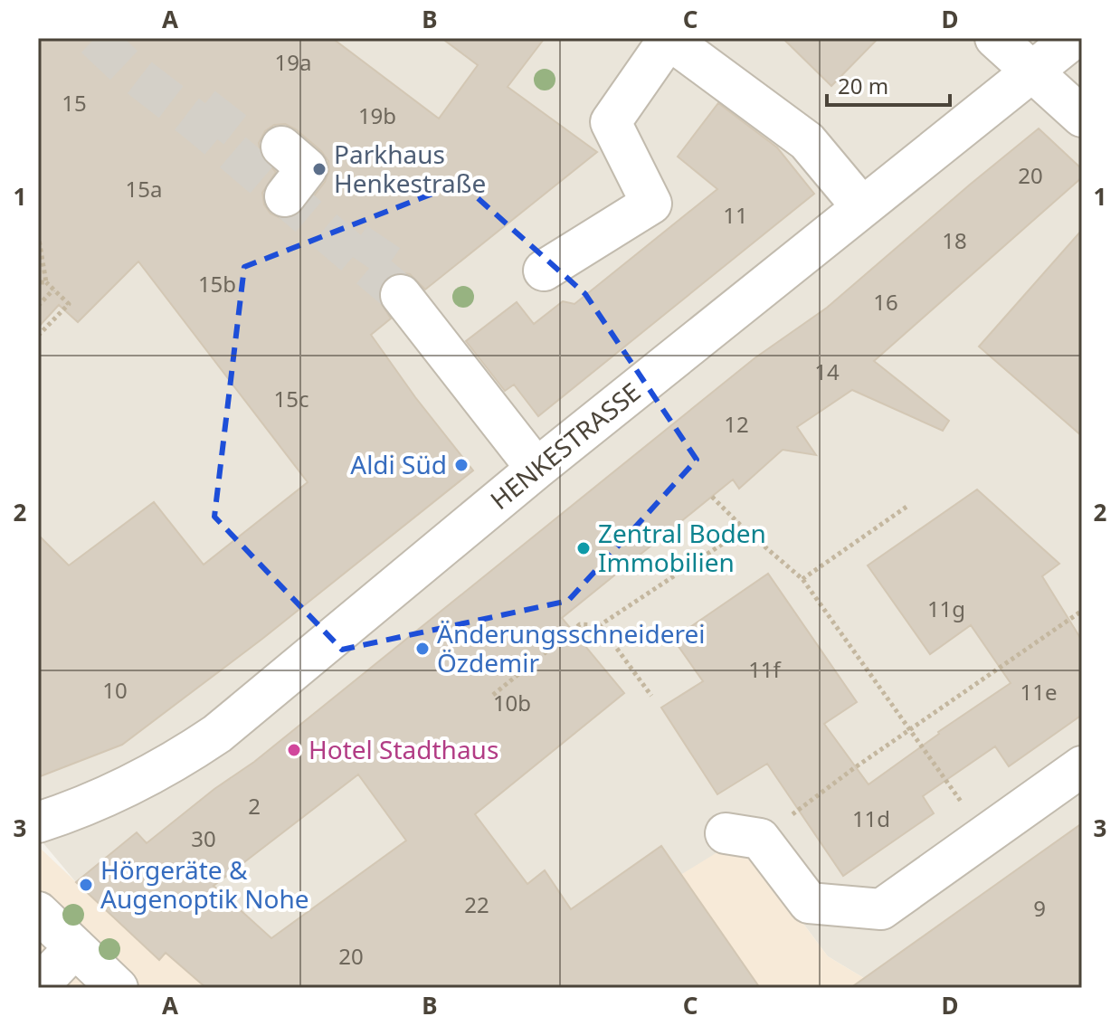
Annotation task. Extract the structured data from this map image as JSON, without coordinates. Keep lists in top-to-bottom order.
{
  "streets": {
    "street": ["HENKESTRASSE"]
  },
  "places": [
    "Parkhaus Henkestraße",
    "Aldi Süd",
    "Zentral Boden Immobilien",
    "Änderungsschneiderei Özdemir",
    "Hotel Stadthaus",
    "Hörgeräte & Augenoptik Nohe"
  ],
  "house_numbers": [
    "19a",
    "15",
    "19b",
    "20",
    "15a",
    "11",
    "18",
    "15b",
    "16",
    "14",
    "15c",
    "12",
    "11g",
    "11f",
    "10",
    "11e",
    "10b",
    "2",
    "11d",
    "30",
    "22",
    "9",
    "20"
  ],
  "scale_bar": "20 m",
  "grid": {
    "columns": [
      "A",
      "B",
      "C",
      "D"
    ],
    "rows": ["1", "2", "3"]
  }
}
